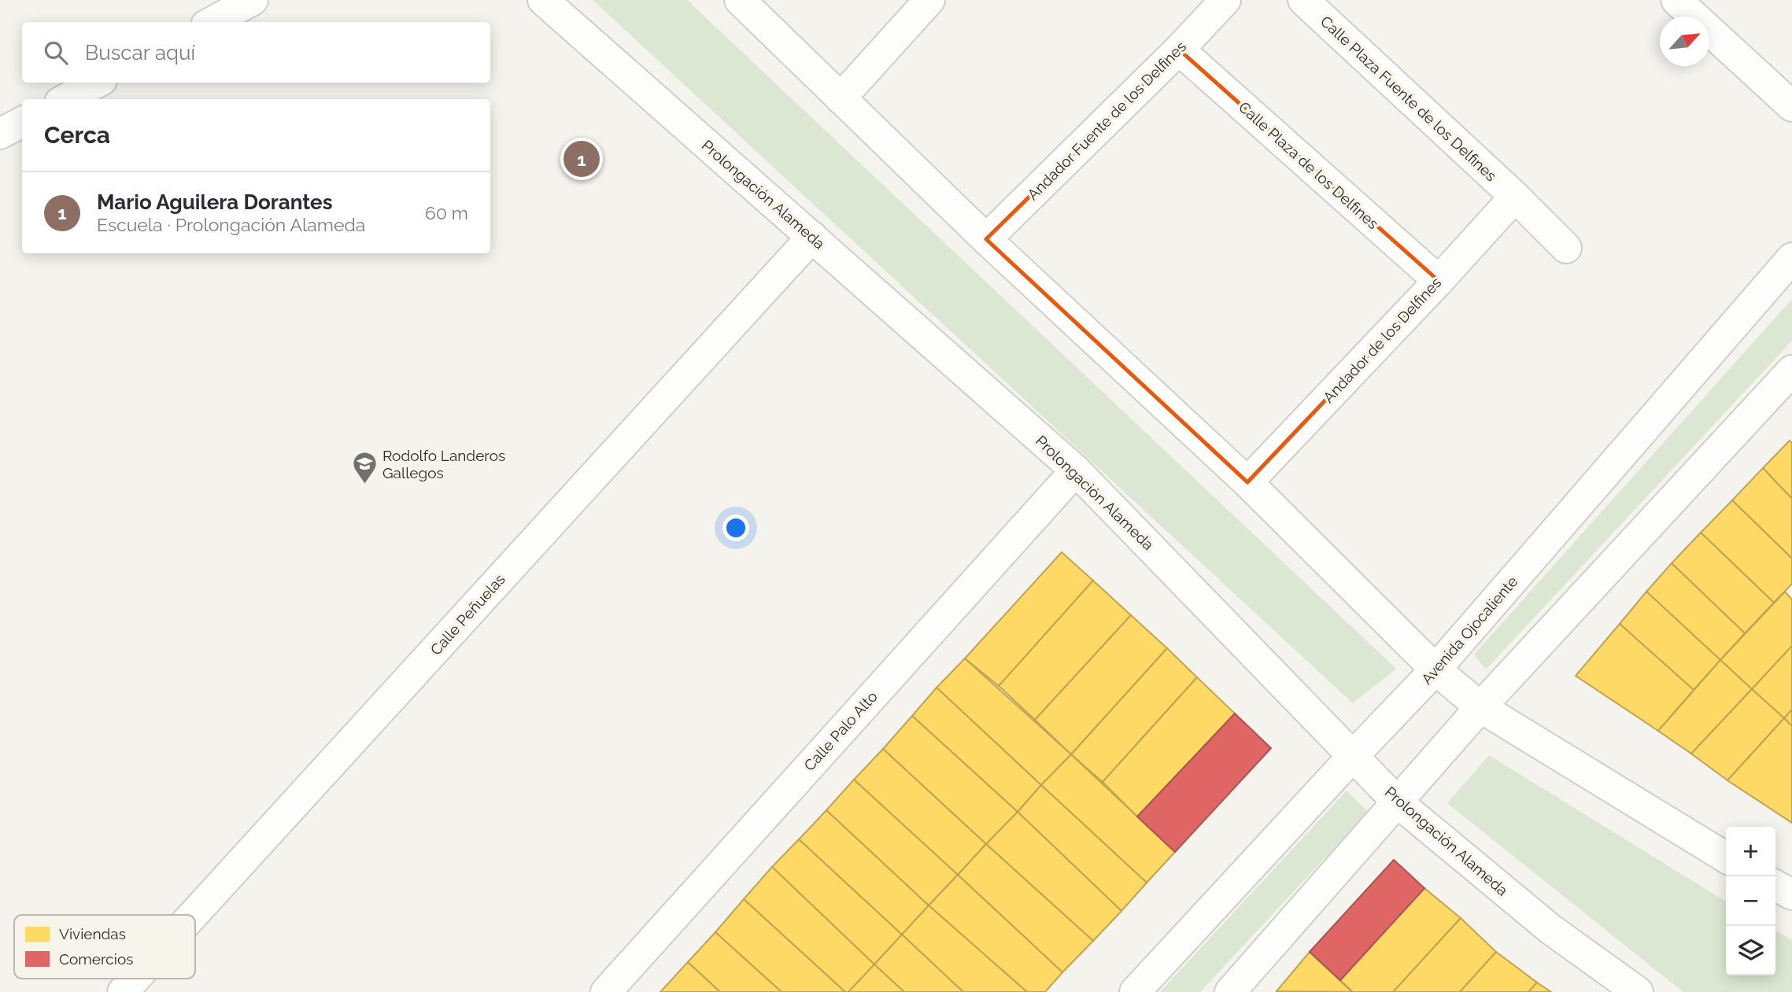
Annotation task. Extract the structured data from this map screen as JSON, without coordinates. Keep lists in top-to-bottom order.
{
  "streets": {
    "main road": [
      "Calle Plaza Fuente de los Delfines",
      "Andador Fuente de los Delfines",
      "Calle Plaza de los Delfines",
      "Prolongación Alameda",
      "Andador de los Delfines",
      "Calle Peñuelas",
      "Avenida Ojocaliente",
      "Calle Palo Alto"
    ]
  },
  "crossings": [
    ["Calle Plaza Fuente de los Delfines", "Andador de los Delfines"],
    ["Andador Fuente de los Delfines", "Calle Plaza de los Delfines"],
    ["Calle Plaza de los Delfines", "Andador de los Delfines"],
    ["Prolongación Alameda", "Calle Peñuelas"],
    ["Prolongación Alameda", "Avenida Ojocaliente"],
    ["Prolongación Alameda", "Calle Palo Alto"]
  ],
  "places": {
    "school or university": ["Rodolfo Landeros Gallegos"]
  },
  "legend": ["Viviendas", "Comercios"],
  "north": "top right",
  "page": {
    "search": "Buscar aquí",
    "heading": "Cerca",
    "pins": "1",
    "list": [
      {
        "mark": "1",
        "name": "Mario Aguilera Dorantes",
        "note": "Escuela · Prolongación Alameda",
        "value": "60 m"
      }
    ],
    "map_buttons": ["+", "−"]
  }
}
